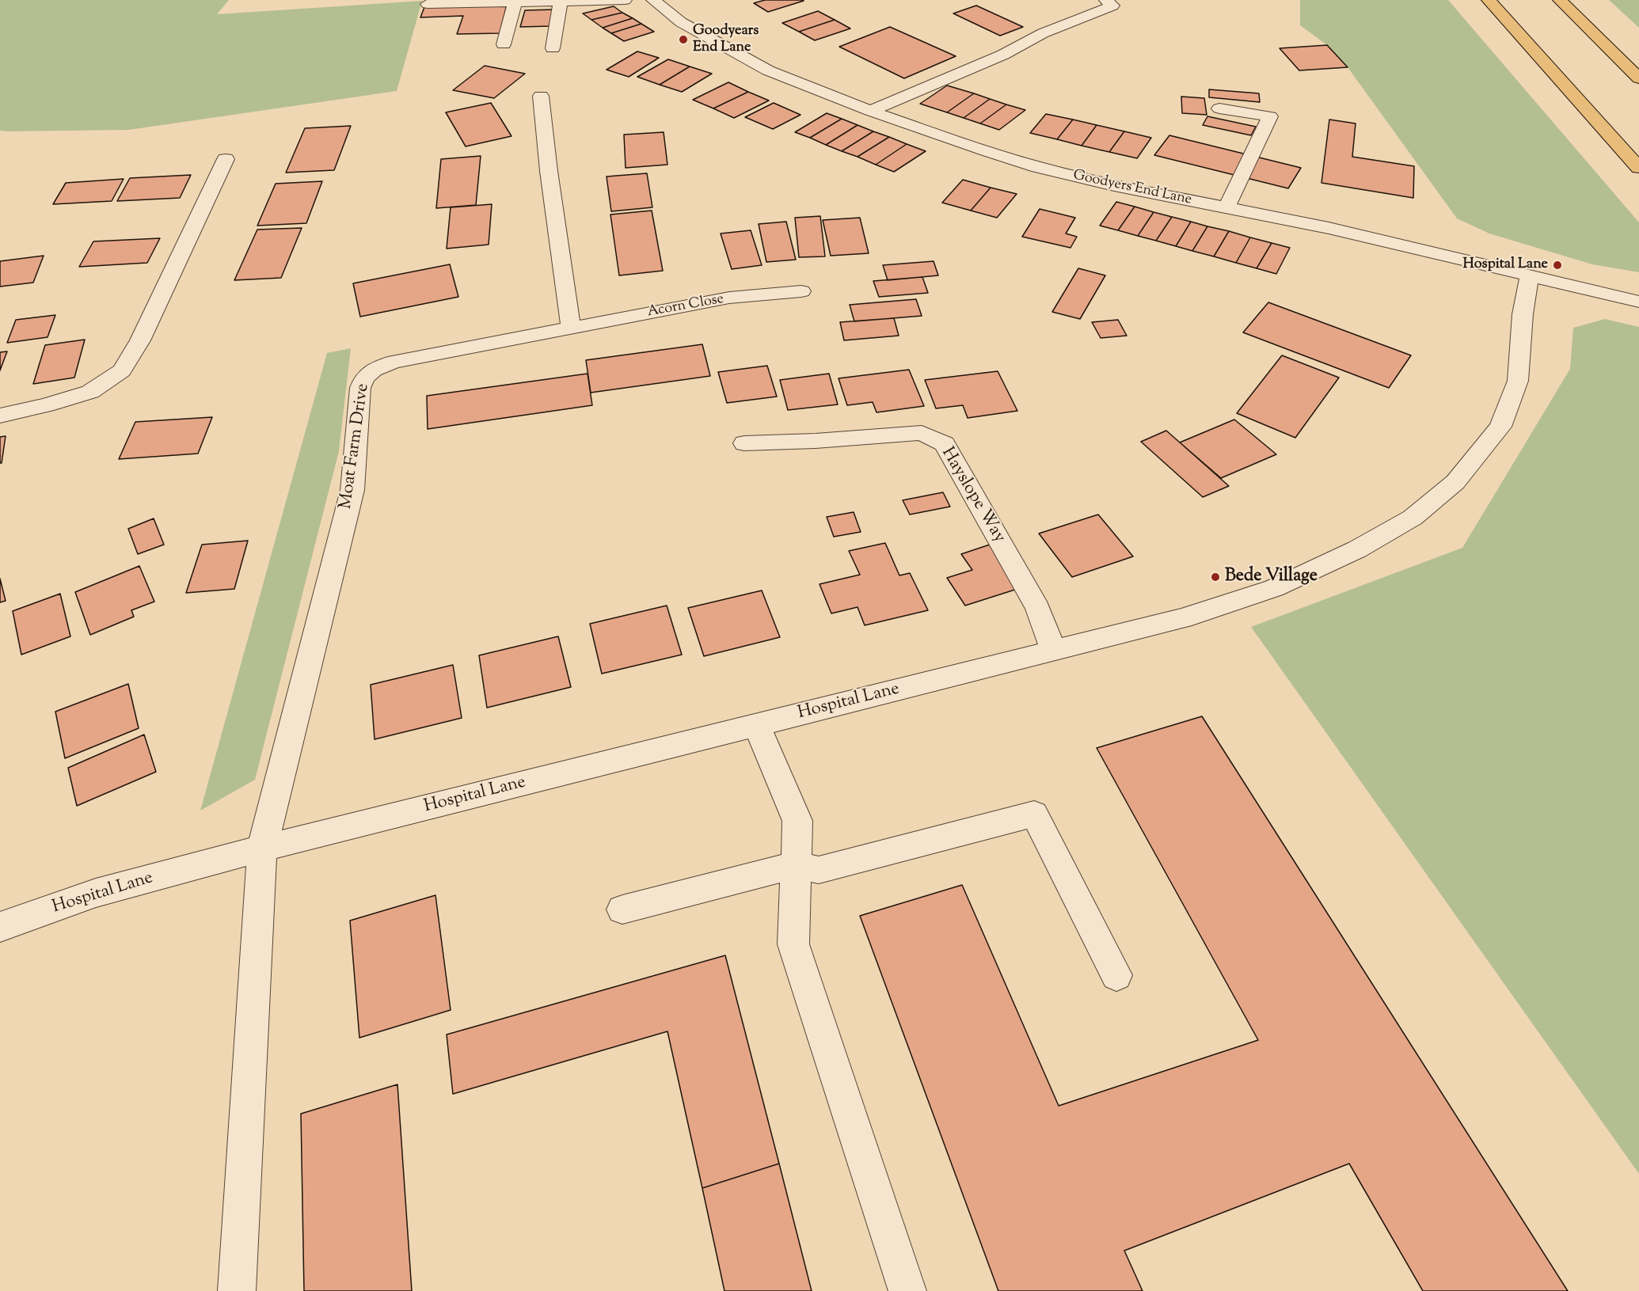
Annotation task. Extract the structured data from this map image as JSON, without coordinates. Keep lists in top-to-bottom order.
{
  "streets": {
    "street": [
      "Goodyers End Lane",
      "Acorn Close",
      "Moat Farm Drive",
      "Hayslope Way",
      "Hospital Lane"
    ]
  },
  "crossings": [
    ["Goodyers End Lane", "Hospital Lane"],
    ["Acorn Close", "Moat Farm Drive"],
    ["Moat Farm Drive", "Hospital Lane"],
    ["Hayslope Way", "Hospital Lane"]
  ],
  "places": ["Goodyears End Lane", "Hospital Lane", "Bede Village"]
}
